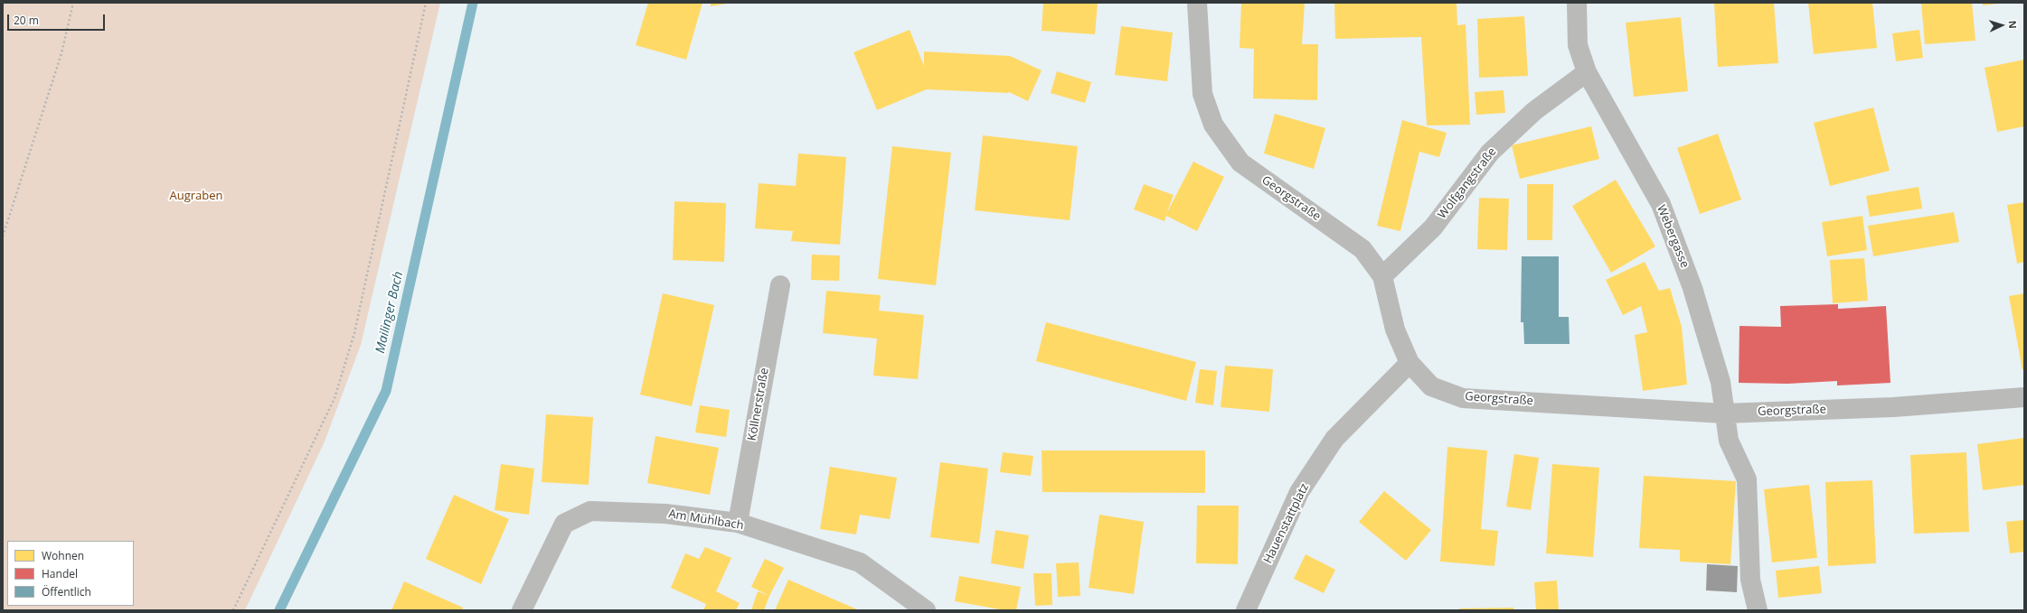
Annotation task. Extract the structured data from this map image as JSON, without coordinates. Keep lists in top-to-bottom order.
{
  "streets": {
    "street": [
      "Wolfgangstraße",
      "Georgstraße",
      "Webergasse",
      "Köllnerstraße",
      "Am Mühlbach",
      "Hauenstattplatz"
    ]
  },
  "crossings": [
    ["Wolfgangstraße", "Georgstraße"],
    ["Wolfgangstraße", "Webergasse"],
    ["Georgstraße", "Webergasse"],
    ["Georgstraße", "Hauenstattplatz"],
    ["Köllnerstraße", "Am Mühlbach"]
  ],
  "water": ["Mailinger Bach"],
  "parks": ["Augraben"],
  "legend": ["Wohnen", "Handel", "Öffentlich"],
  "scale_bar": "20 m",
  "north": "right"
}
